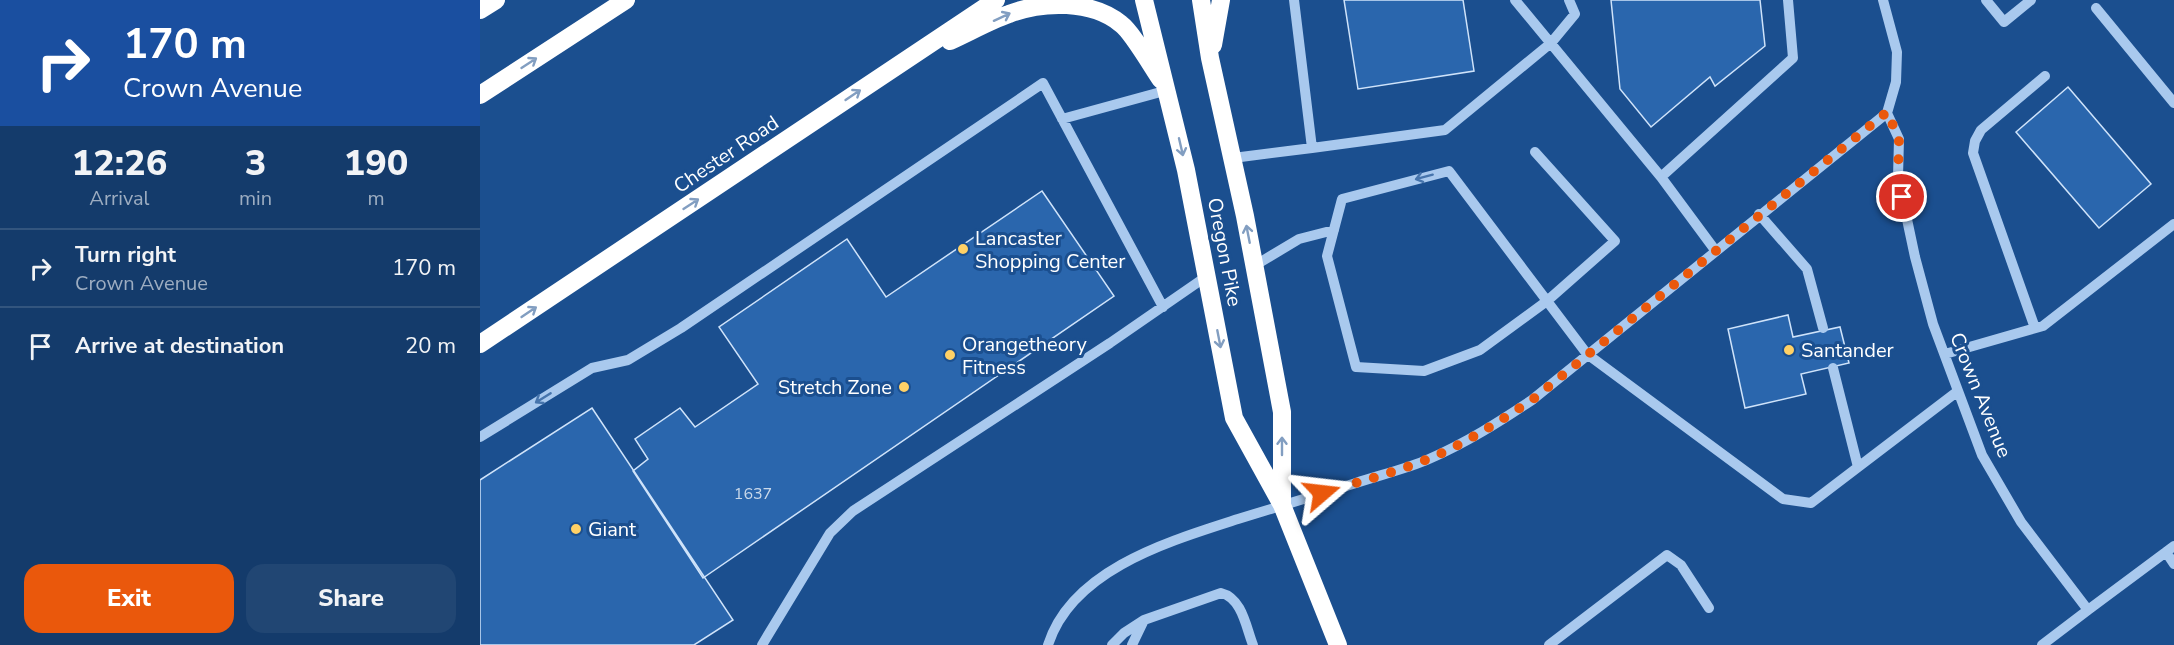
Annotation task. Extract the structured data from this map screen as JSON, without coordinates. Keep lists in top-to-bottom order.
{
  "streets": {
    "highway": ["Chester Road", "Oregon Pike"],
    "street": ["Crown Avenue"]
  },
  "one_way": ["Chester Road"],
  "places": [
    "Lancaster Shopping Center",
    "Santander",
    "Orangetheory Fitness",
    "Stretch Zone",
    "Giant"
  ],
  "house_numbers": ["1637"],
  "page": {
    "turn": ["170 m", "Crown Avenue"],
    "eta": [
      "12:26",
      "Arrival",
      "3",
      "min",
      "190",
      "m"
    ],
    "list": [
      {
        "name": "Turn right",
        "note": "Crown Avenue",
        "value": "170 m"
      },
      {
        "name": "Arrive at destination",
        "value": "20 m"
      }
    ],
    "buttons": ["Exit", "Share"]
  }
}
